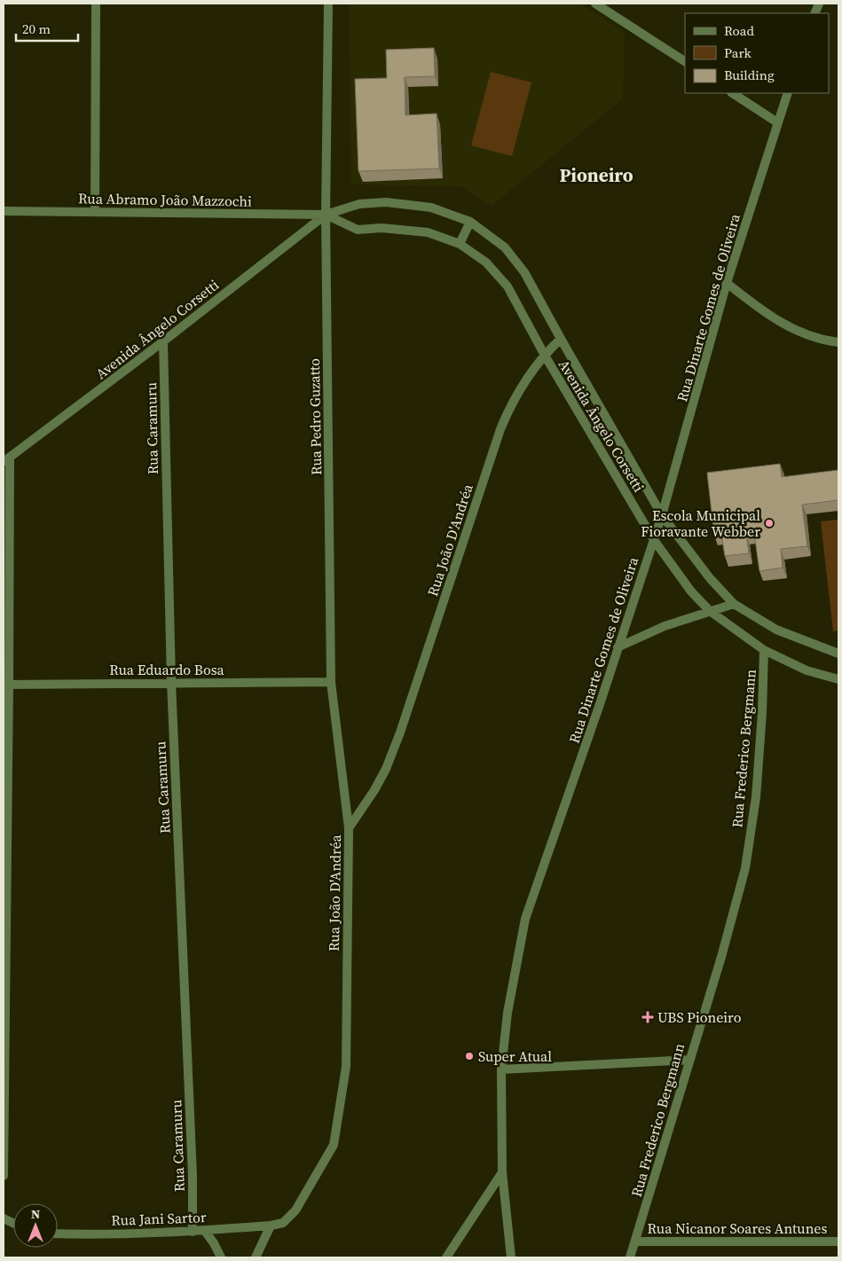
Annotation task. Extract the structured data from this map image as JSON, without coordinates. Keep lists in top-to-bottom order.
{
  "streets": {
    "street": [
      "Rua Abramo João Mazzochi",
      "Rua Dinarte Gomes de Oliveira",
      "Avenida Ângelo Corsetti",
      "Rua Pedro Guzatto",
      "Rua Caramuru",
      "Rua João D'Andréa",
      "Rua Eduardo Bosa",
      "Rua Frederico Bergmann",
      "Rua Jani Sartor",
      "Rua Nicanor Soares Antunes"
    ]
  },
  "crossings": [
    ["Rua Abramo João Mazzochi", "Avenida Ângelo Corsetti"],
    ["Rua Abramo João Mazzochi", "Rua Pedro Guzatto"],
    ["Rua Dinarte Gomes de Oliveira", "Avenida Ângelo Corsetti"],
    ["Avenida Ângelo Corsetti", "Rua Pedro Guzatto"],
    ["Avenida Ângelo Corsetti", "Rua Caramuru"],
    ["Avenida Ângelo Corsetti", "Rua João D'Andréa"],
    ["Avenida Ângelo Corsetti", "Rua Frederico Bergmann"],
    ["Rua Pedro Guzatto", "Rua João D'Andréa"],
    ["Rua Pedro Guzatto", "Rua Eduardo Bosa"],
    ["Rua Caramuru", "Rua Eduardo Bosa"],
    ["Rua Caramuru", "Rua Jani Sartor"],
    ["Rua João D'Andréa", "Rua Jani Sartor"],
    ["Rua Frederico Bergmann", "Rua Nicanor Soares Antunes"]
  ],
  "districts": ["Pioneiro"],
  "places": {
    "other": ["Escola Municipal Fioravante Webber", "Super Atual"],
    "health": ["UBS Pioneiro"]
  },
  "legend": ["Road", "Park", "Building"],
  "scale_bar": "20 m",
  "north": "top"
}
